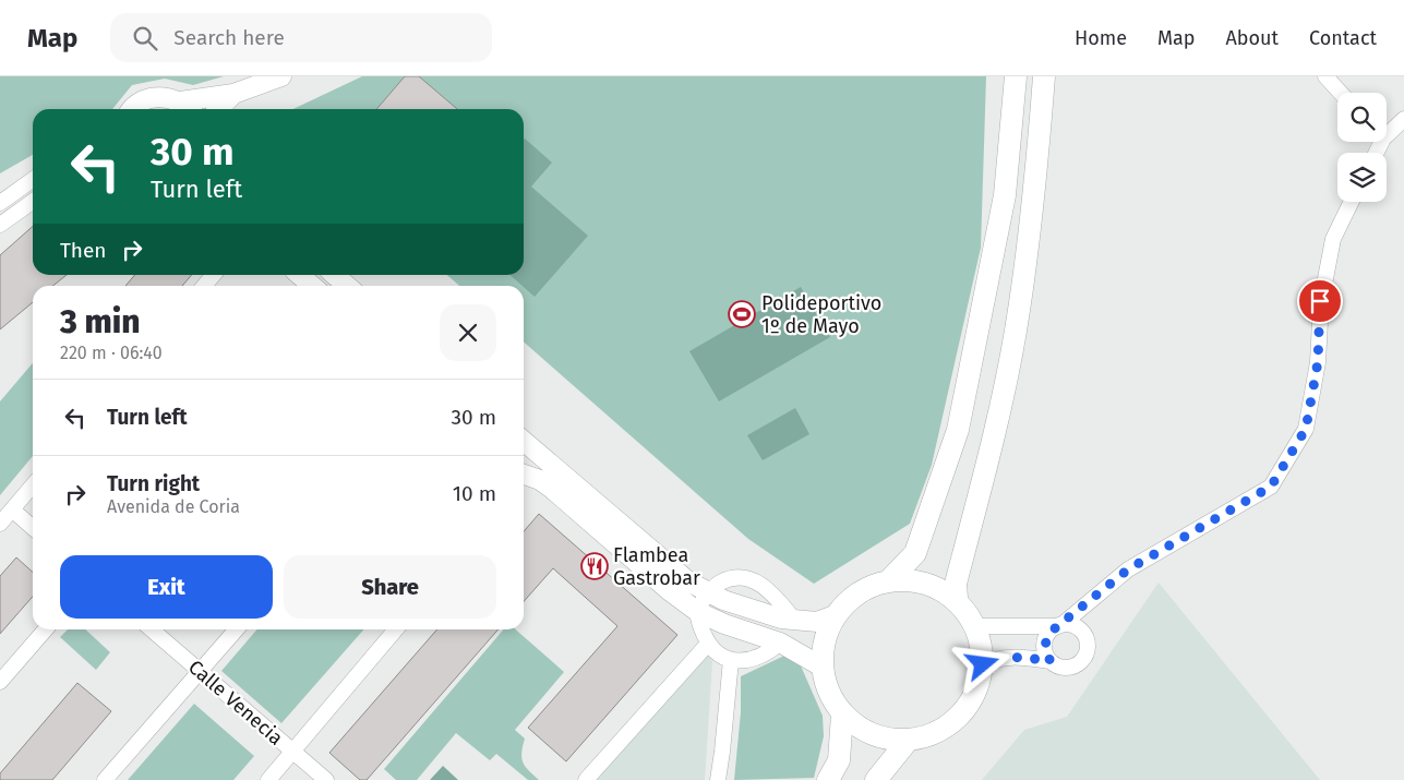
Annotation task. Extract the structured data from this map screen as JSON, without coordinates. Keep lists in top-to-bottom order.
{
  "streets": {
    "street": ["Calle Venecia"]
  },
  "places": {
    "sports": ["Polideportivo 1º de Mayo"],
    "restaurant": ["Flambea Gastrobar"]
  },
  "page": {
    "header": "Map",
    "search": "Search here",
    "nav": [
      "Home",
      "Map",
      "About",
      "Contact"
    ],
    "turn": ["30 m", "Turn left"],
    "then": "Then",
    "heading": ["3 min", "220 m · 06:40"],
    "list": [
      {
        "name": "Turn left",
        "value": "30 m"
      },
      {
        "name": "Turn right",
        "note": "Avenida de Coria",
        "value": "10 m"
      }
    ],
    "buttons": ["Exit", "Share"]
  }
}
